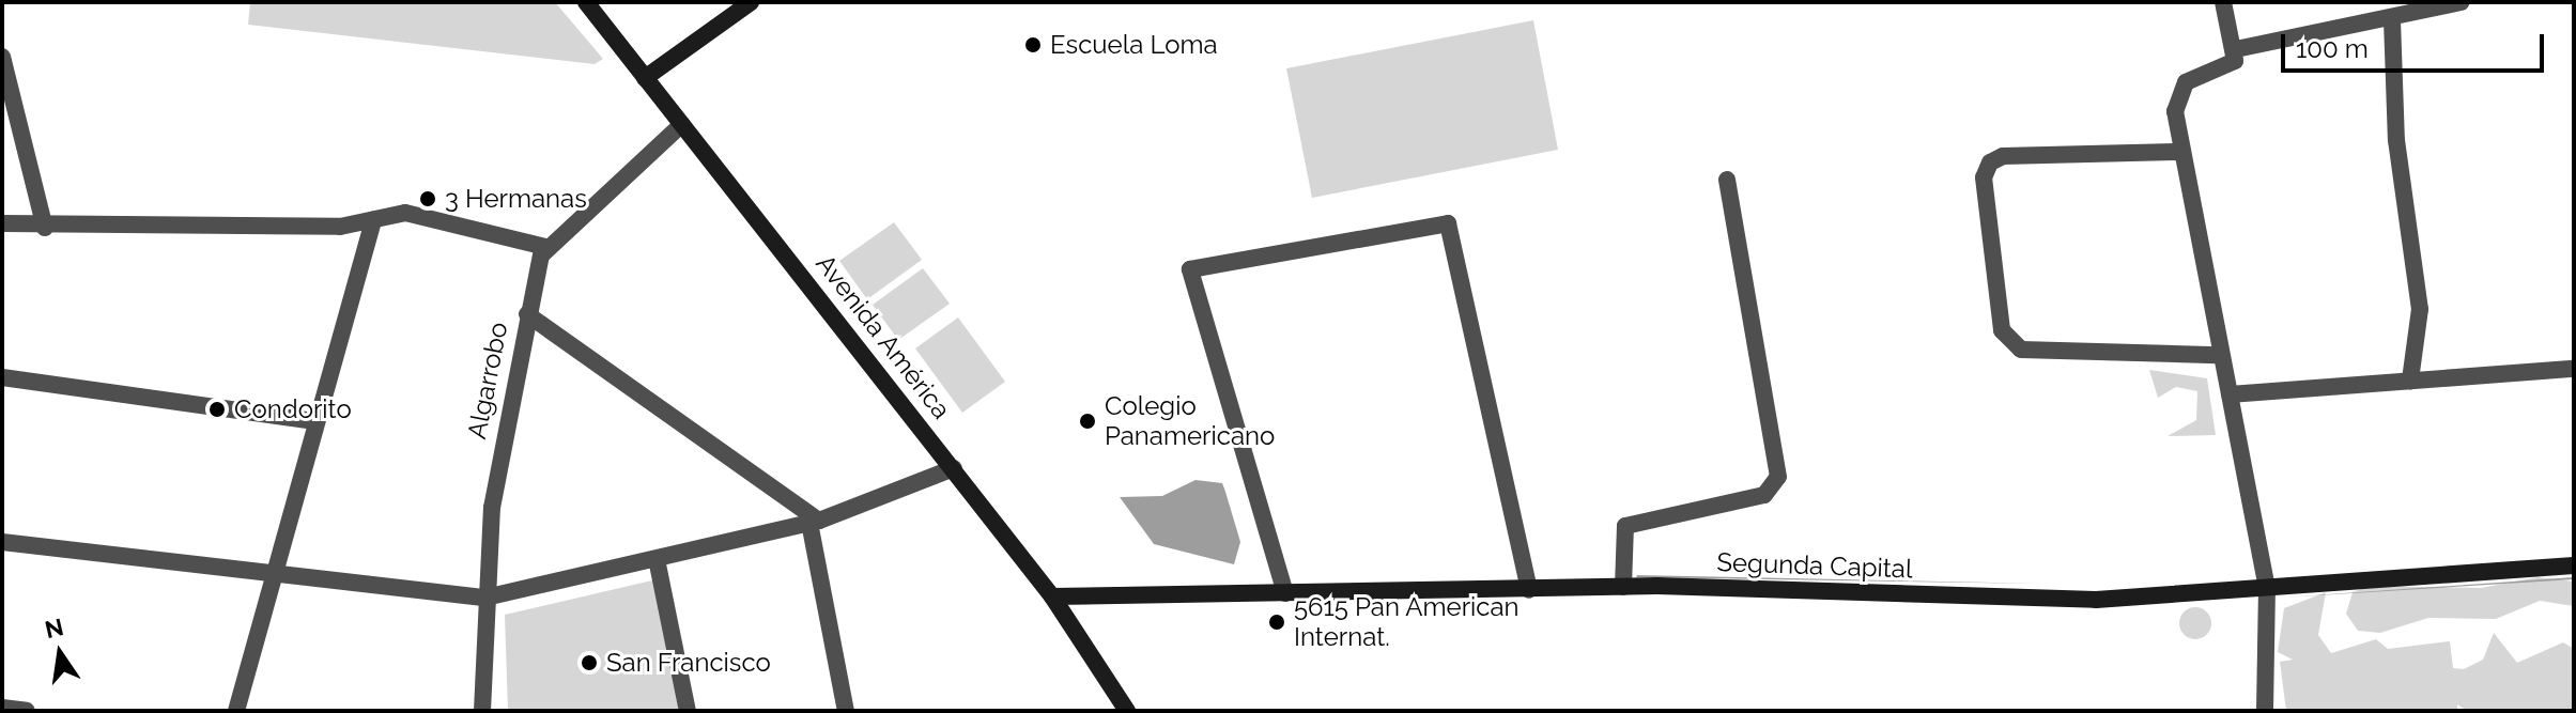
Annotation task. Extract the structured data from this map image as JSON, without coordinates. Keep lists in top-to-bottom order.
{
  "streets": {
    "street": ["Avenida América", "Algarrobo", "Segunda Capital"]
  },
  "crossings": [
    ["Avenida América", "Segunda Capital"]
  ],
  "places": [
    "Escuela Loma",
    "3 Hermanas",
    "Condorito",
    "Colegio Panamericano",
    "5615 Pan American Internat.",
    "San Francisco"
  ],
  "scale_bar": "100 m",
  "north": "top"
}
